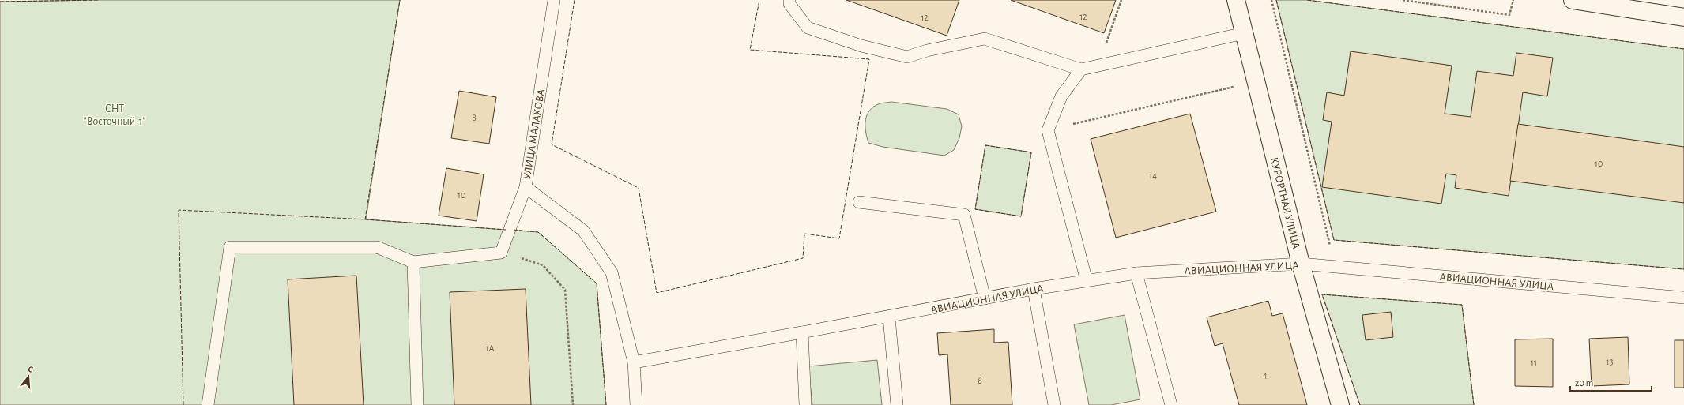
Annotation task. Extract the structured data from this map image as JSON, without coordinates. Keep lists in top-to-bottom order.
{
  "streets": {
    "street": ["КУРОРТНАЯ УЛИЦА"],
    "lane": ["УЛИЦА МАЛАХОВА", "АВИАЦИОННАЯ УЛИЦА"]
  },
  "crossings": [
    ["УЛИЦА МАЛАХОВА", "АВИАЦИОННАЯ УЛИЦА"],
    ["КУРОРТНАЯ УЛИЦА", "АВИАЦИОННАЯ УЛИЦА"]
  ],
  "parks": ["СНТ \"Восточный-1\""],
  "house_numbers": [
    "12",
    "12",
    "8",
    "10",
    "14",
    "10",
    "1А",
    "13",
    "11",
    "4",
    "8"
  ],
  "scale_bar": "20 m",
  "north": "top"
}
